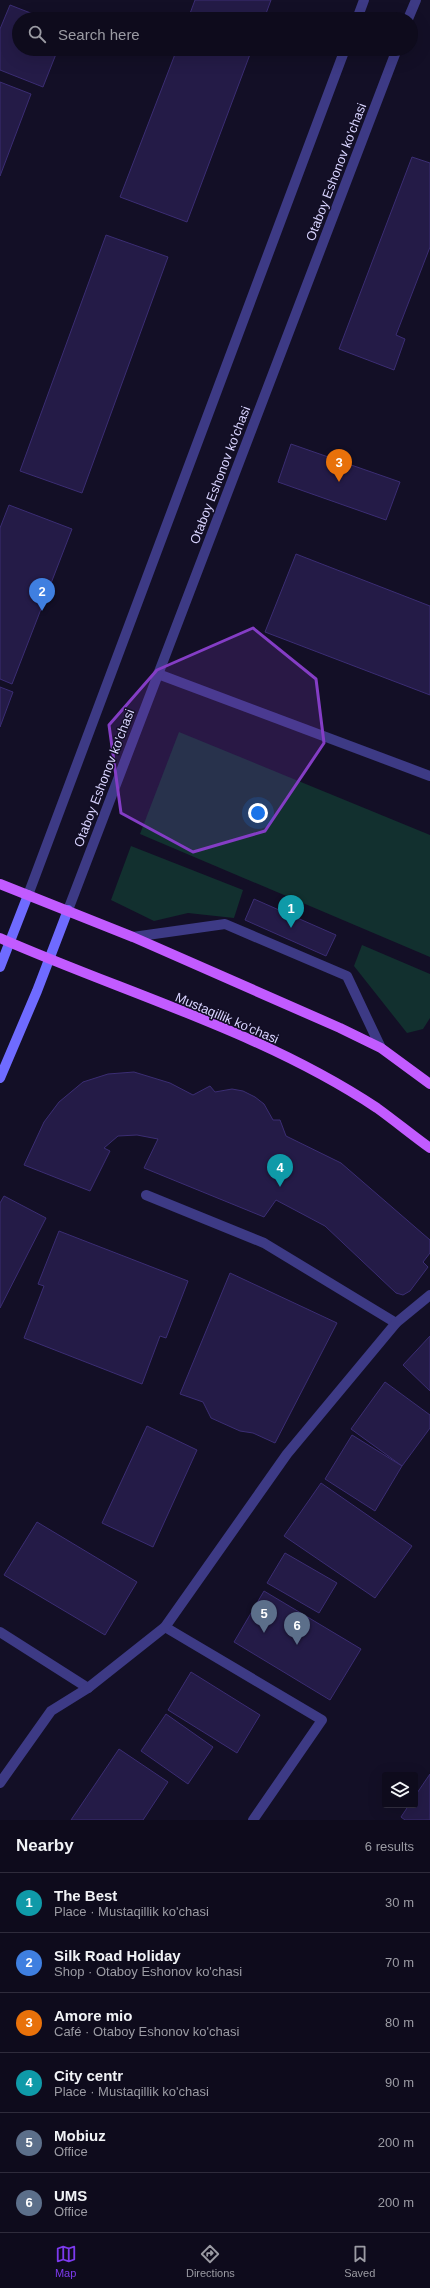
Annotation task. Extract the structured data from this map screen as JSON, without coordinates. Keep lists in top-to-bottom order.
{
  "streets": {
    "main road": ["Mustaqillik ko'chasi"],
    "street": ["Otaboy Eshonov ko'chasi"]
  },
  "page": {
    "search": "Search here",
    "pins": [
      "3",
      "2",
      "1",
      "4",
      "5",
      "6"
    ],
    "heading": ["Nearby", "6 results"],
    "list": [
      {
        "mark": "1",
        "name": "The Best",
        "note": "Place · Mustaqillik ko'chasi",
        "value": "30 m"
      },
      {
        "mark": "2",
        "name": "Silk Road Holiday",
        "note": "Shop · Otaboy Eshonov ko'chasi",
        "value": "70 m"
      },
      {
        "mark": "3",
        "name": "Amore mio",
        "note": "Café · Otaboy Eshonov ko'chasi",
        "value": "80 m"
      },
      {
        "mark": "4",
        "name": "City centr",
        "note": "Place · Mustaqillik ko'chasi",
        "value": "90 m"
      },
      {
        "mark": "5",
        "name": "Mobiuz",
        "note": "Office",
        "value": "200 m"
      },
      {
        "mark": "6",
        "name": "UMS",
        "note": "Office",
        "value": "200 m"
      }
    ],
    "nav": ["Map", "Directions", "Saved"]
  }
}
